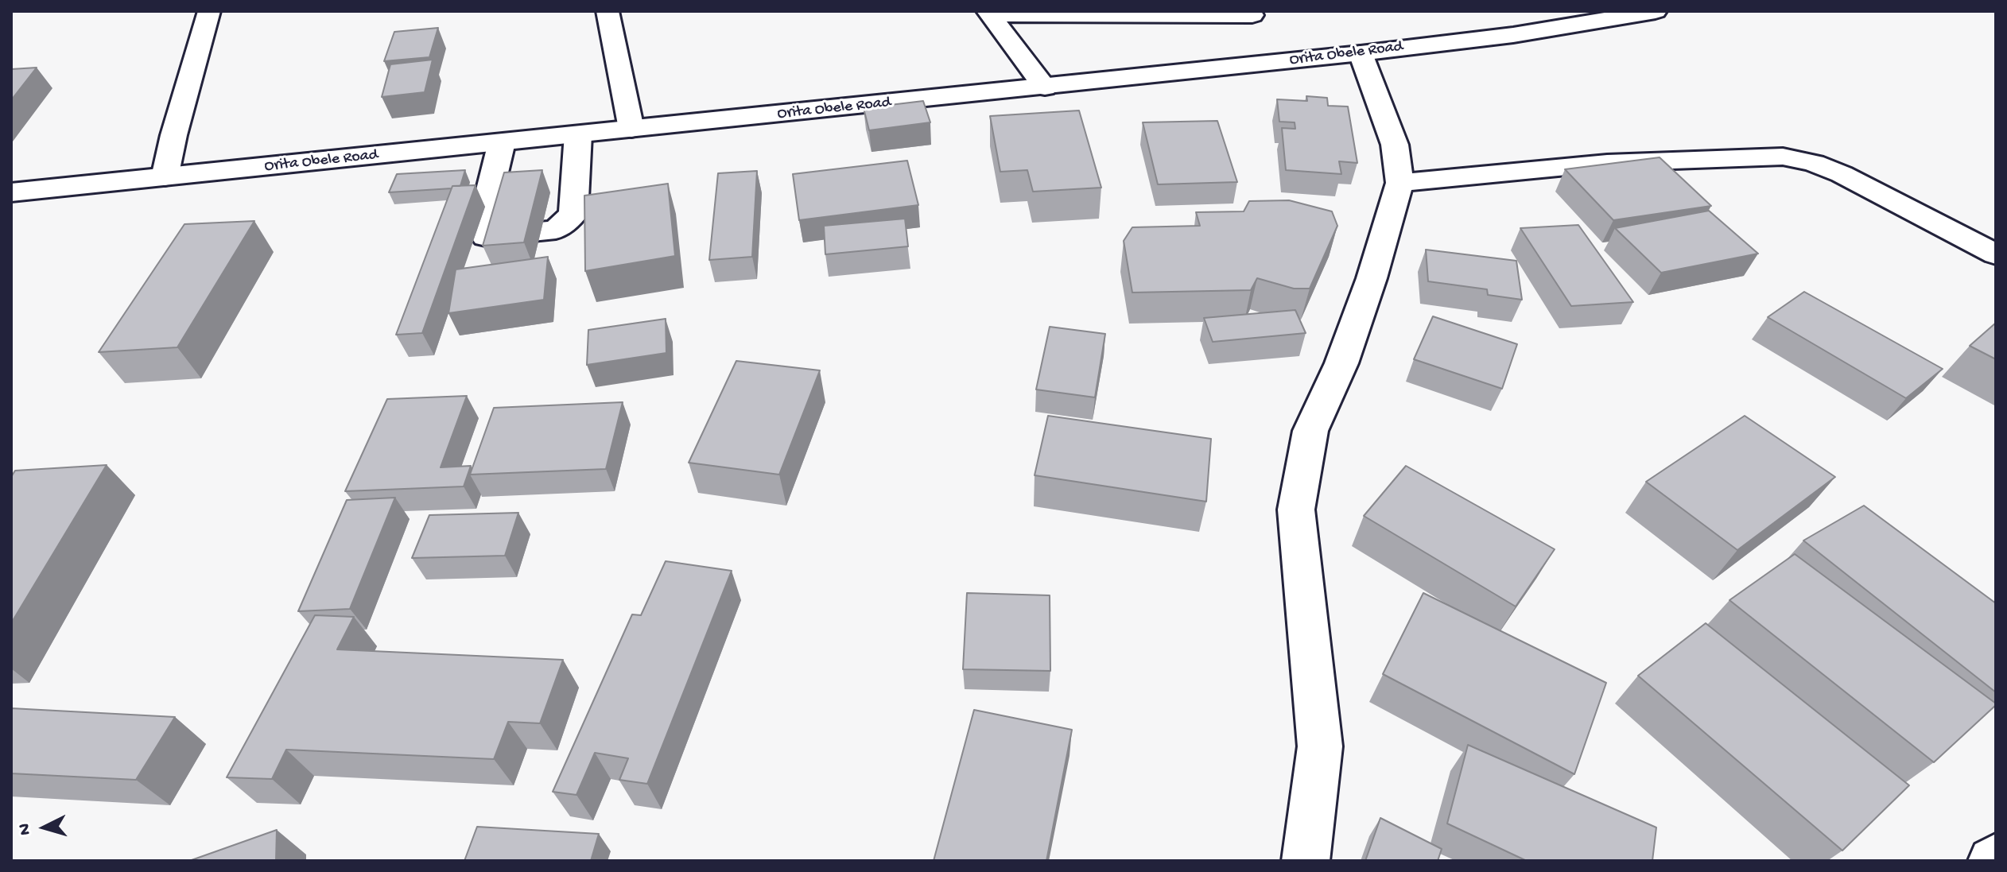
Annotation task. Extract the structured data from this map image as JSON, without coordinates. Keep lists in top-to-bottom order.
{
  "streets": {
    "street": ["Orita Obele Road"]
  },
  "north": "left"
}
